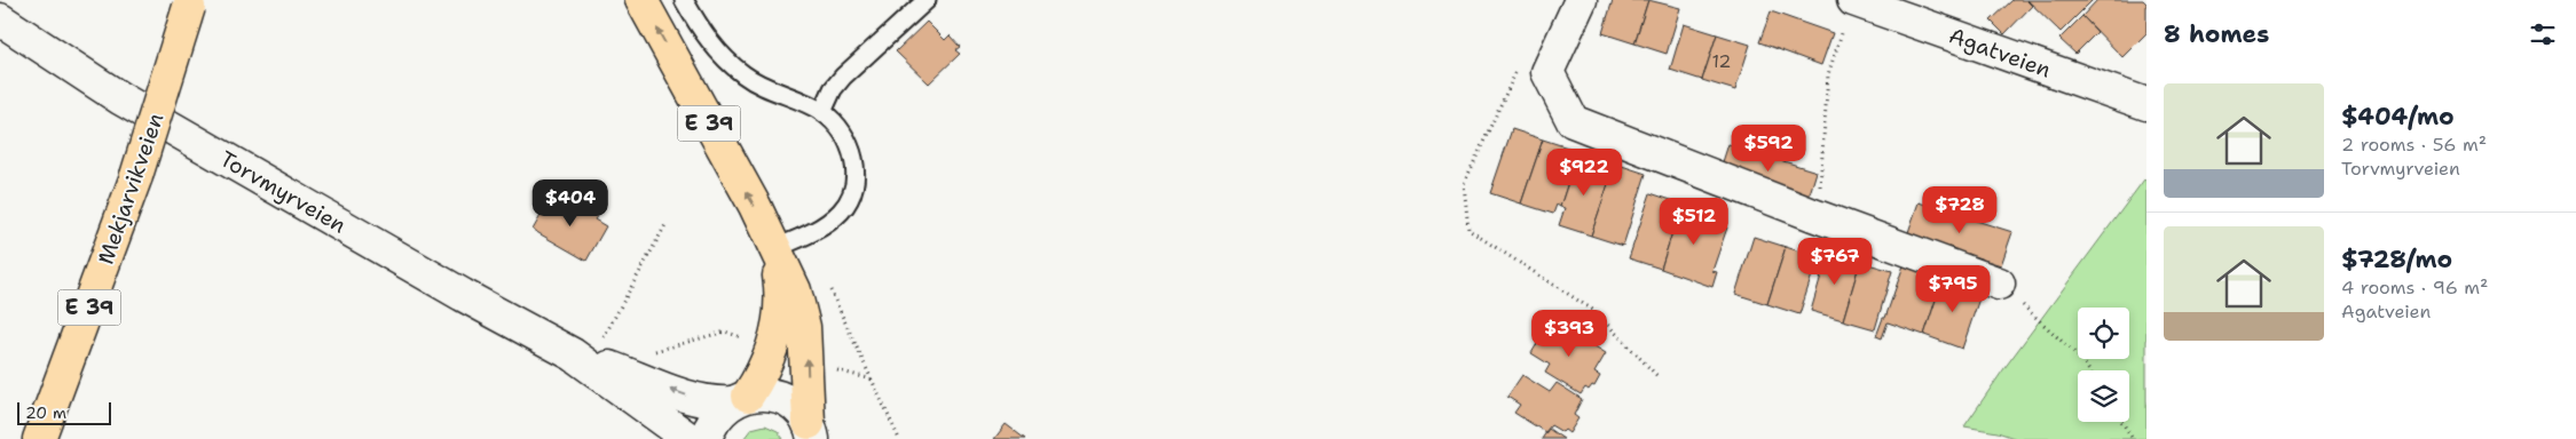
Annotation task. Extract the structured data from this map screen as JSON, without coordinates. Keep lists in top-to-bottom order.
{
  "streets": {
    "highway": ["E 39", "Mekjarvikveien"],
    "main road": ["Agatveien", "Torvmyrveien"]
  },
  "crossings": [
    ["E 39", "Torvmyrveien"]
  ],
  "house_numbers": ["12"],
  "scale_bar": "20 m",
  "page": {
    "heading": "8 homes",
    "list": [
      {
        "name": "$404/mo",
        "note": "2 rooms · 56 m² · Torvmyrveien"
      },
      {
        "name": "$728/mo",
        "note": "4 rooms · 96 m² · Agatveien"
      }
    ],
    "price": [
      "$592",
      "$922",
      "$404",
      "$728",
      "$512",
      "$767",
      "$795",
      "$393"
    ],
    "scale": "20 m"
  }
}
